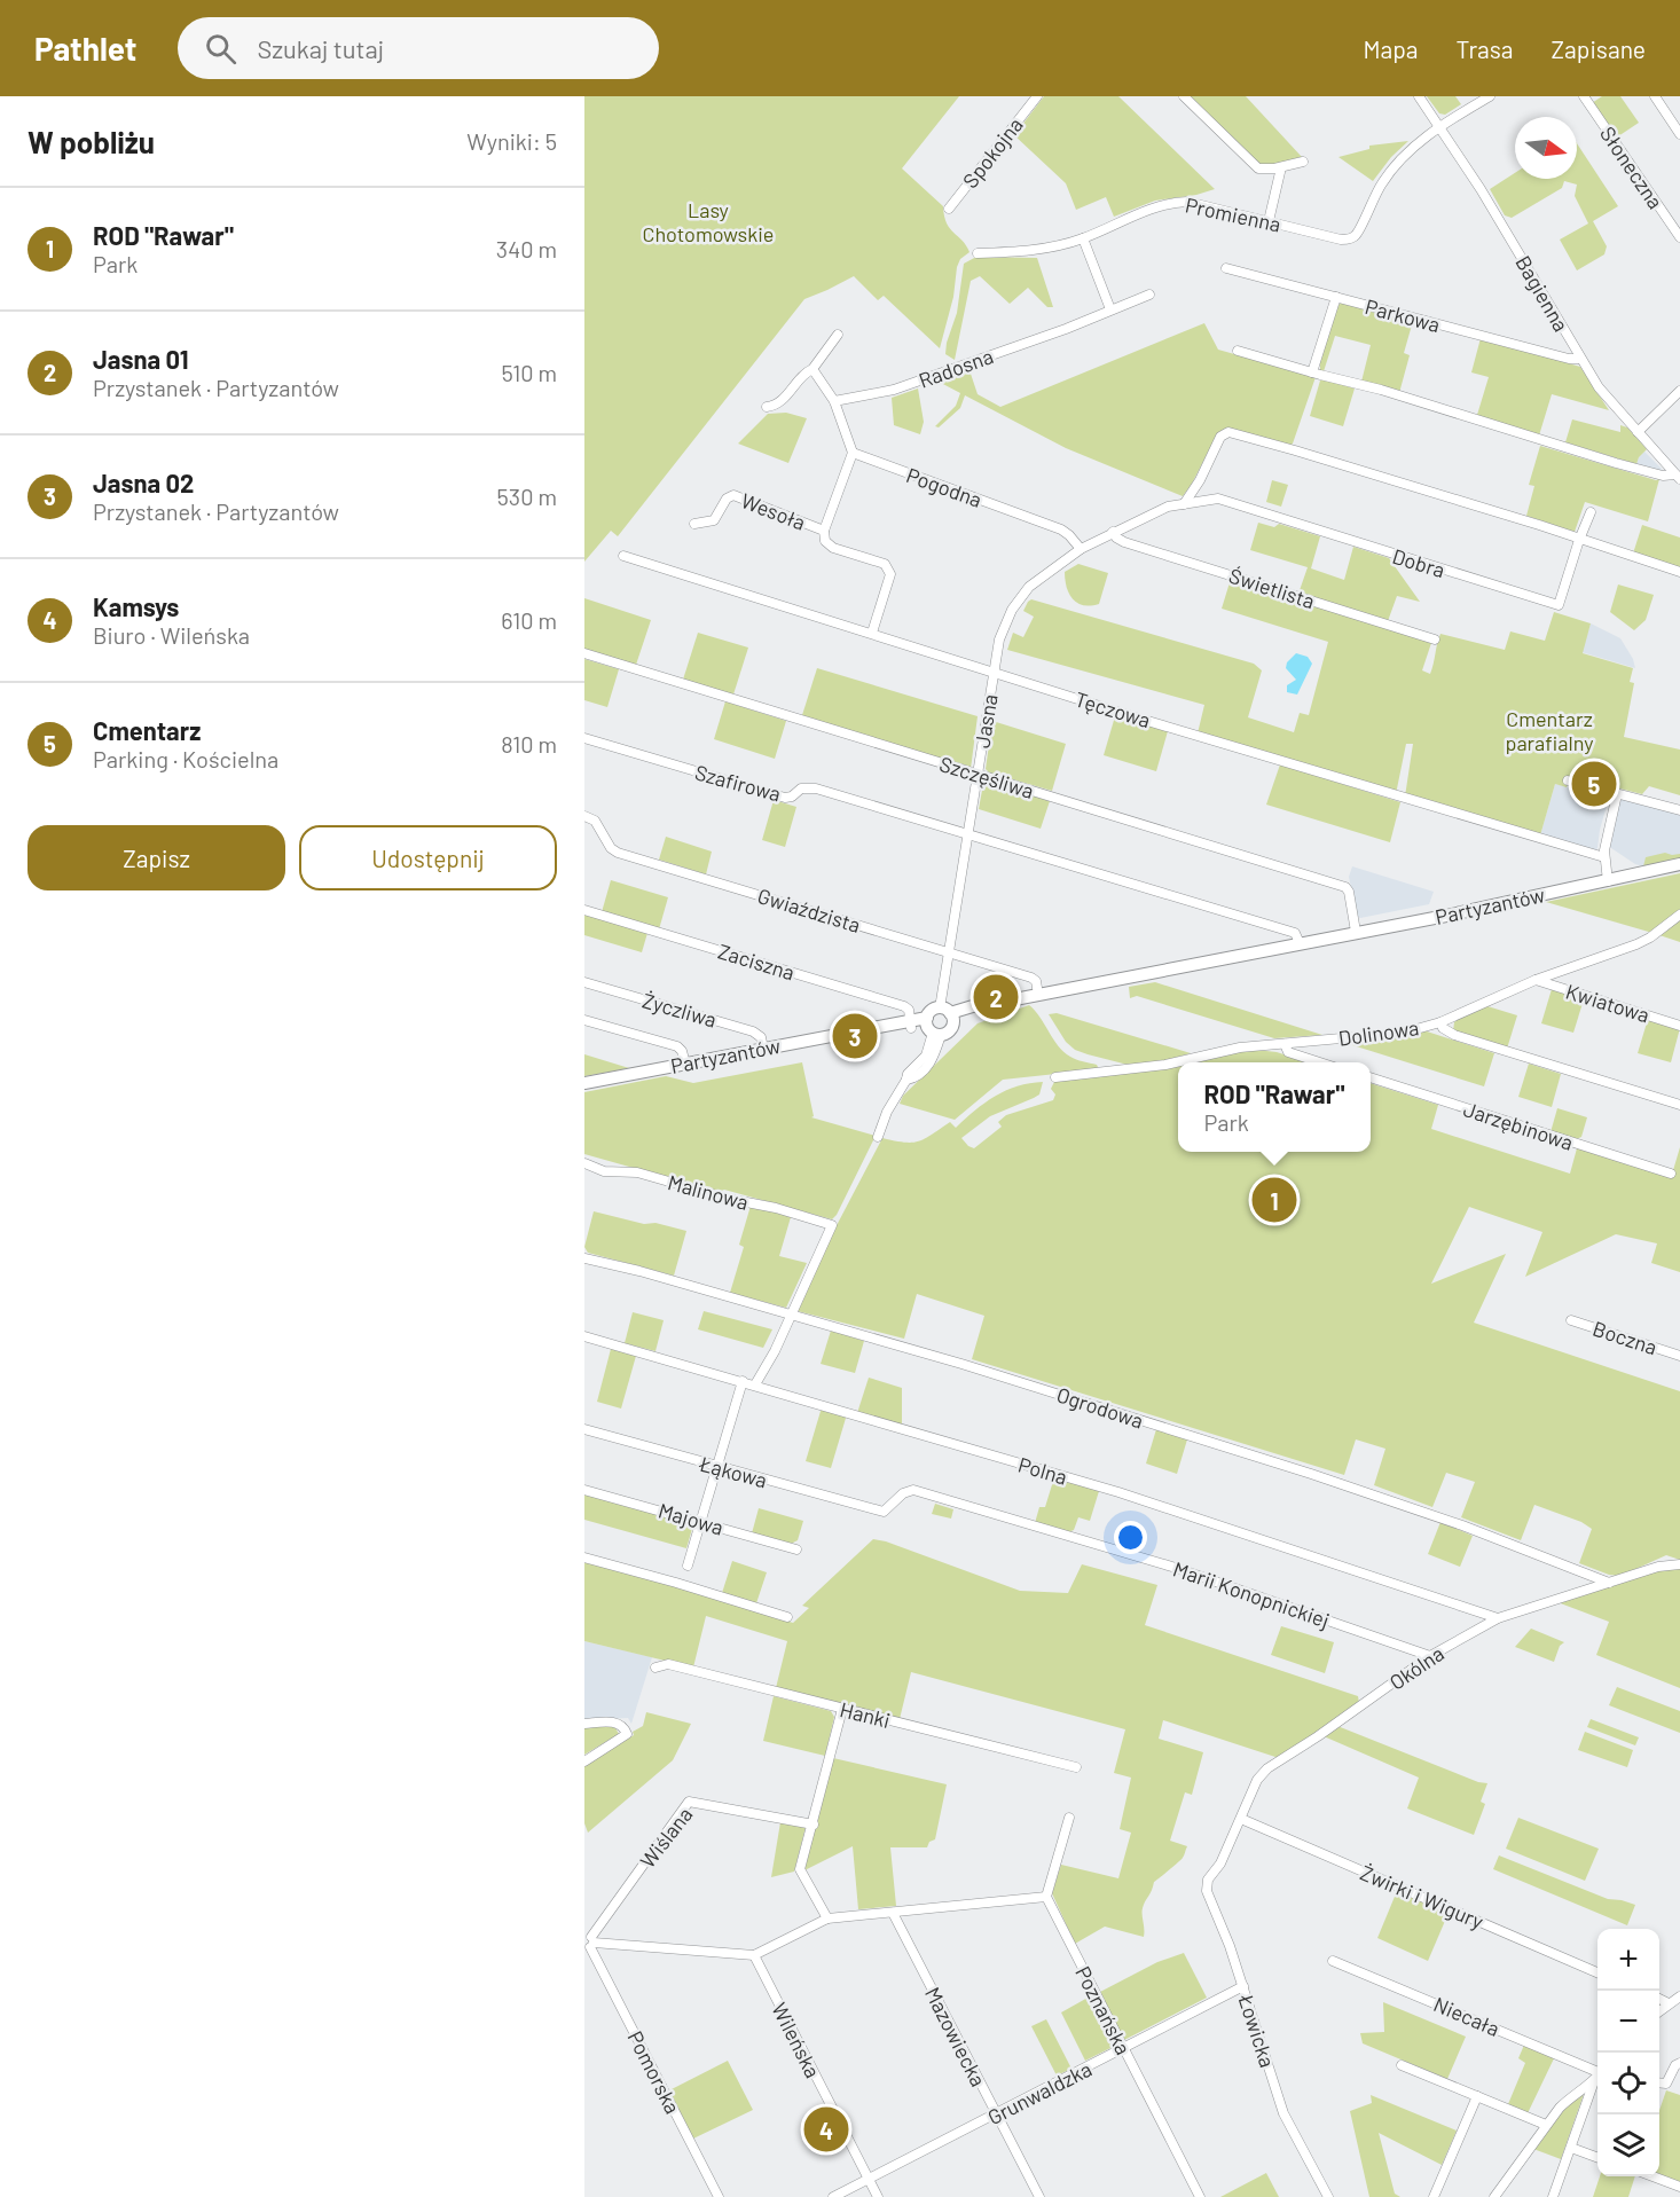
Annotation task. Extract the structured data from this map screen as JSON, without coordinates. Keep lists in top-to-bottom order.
{
  "streets": {
    "street": [
      "Spokojna",
      "Słoneczna",
      "Promienna",
      "Bagienna",
      "Parkowa",
      "Radosna",
      "Pogodna",
      "Wesoła",
      "Dobra",
      "Świetlista",
      "Tęczowa",
      "Jasna",
      "Szczęśliwa",
      "Szafirowa",
      "Partyzantów",
      "Gwiaździsta",
      "Zaciszna",
      "Kwiatowa",
      "Życzliwa",
      "Dolinowa",
      "Jarzębinowa",
      "Malinowa",
      "Boczna",
      "Ogrodowa",
      "Polna",
      "Łąkowa",
      "Majowa",
      "Marii Konopnickiej",
      "Okólna",
      "Hanki",
      "Wiślana",
      "Żwirki i Wigury",
      "Poznańska",
      "Niecała",
      "Łowicka",
      "Mazowiecka",
      "Wileńska",
      "Pomorska",
      "Grunwaldzka"
    ]
  },
  "crossings": [
    ["Promienna", "Bagienna"],
    ["Bagienna", "Parkowa"],
    ["Pogodna", "Wesoła"],
    ["Pogodna", "Jasna"],
    ["Wesoła", "Tęczowa"],
    ["Dobra", "Jasna"],
    ["Świetlista", "Jasna"],
    ["Tęczowa", "Jasna"],
    ["Jasna", "Szczęśliwa"],
    ["Jasna", "Szafirowa"],
    ["Jasna", "Partyzantów"],
    ["Jasna", "Gwiaździsta"],
    ["Szczęśliwa", "Partyzantów"],
    ["Partyzantów", "Gwiaździsta"],
    ["Partyzantów", "Zaciszna"],
    ["Partyzantów", "Życzliwa"],
    ["Kwiatowa", "Dolinowa"],
    ["Malinowa", "Ogrodowa"],
    ["Ogrodowa", "Okólna"],
    ["Polna", "Okólna"],
    ["Łąkowa", "Marii Konopnickiej"],
    ["Marii Konopnickiej", "Okólna"],
    ["Okólna", "Żwirki i Wigury"],
    ["Okólna", "Łowicka"],
    ["Wiślana", "Pomorska"],
    ["Poznańska", "Grunwaldzka"],
    ["Łowicka", "Grunwaldzka"],
    ["Mazowiecka", "Grunwaldzka"],
    ["Wileńska", "Grunwaldzka"]
  ],
  "parks": ["Lasy Chotomowskie", "Cmentarz parafialny"],
  "north": "right",
  "page": {
    "header": "Pathlet",
    "search": "Szukaj tutaj",
    "nav": ["Mapa", "Trasa", "Zapisane"],
    "heading": ["W pobliżu", "Wyniki: 5"],
    "list": [
      {
        "mark": "1",
        "name": "ROD \"Rawar\"",
        "note": "Park",
        "value": "340 m"
      },
      {
        "mark": "2",
        "name": "Jasna 01",
        "note": "Przystanek · Partyzantów",
        "value": "510 m"
      },
      {
        "mark": "3",
        "name": "Jasna 02",
        "note": "Przystanek · Partyzantów",
        "value": "530 m"
      },
      {
        "mark": "4",
        "name": "Kamsys",
        "note": "Biuro · Wileńska",
        "value": "610 m"
      },
      {
        "mark": "5",
        "name": "Cmentarz",
        "note": "Parking · Kościelna",
        "value": "810 m"
      }
    ],
    "pins": [
      "5",
      "2",
      "3",
      "1",
      "4"
    ],
    "buttons": ["Zapisz", "Udostępnij"],
    "popup": ["ROD \"Rawar\"", "Park"],
    "map_buttons": ["+", "−"]
  }
}
